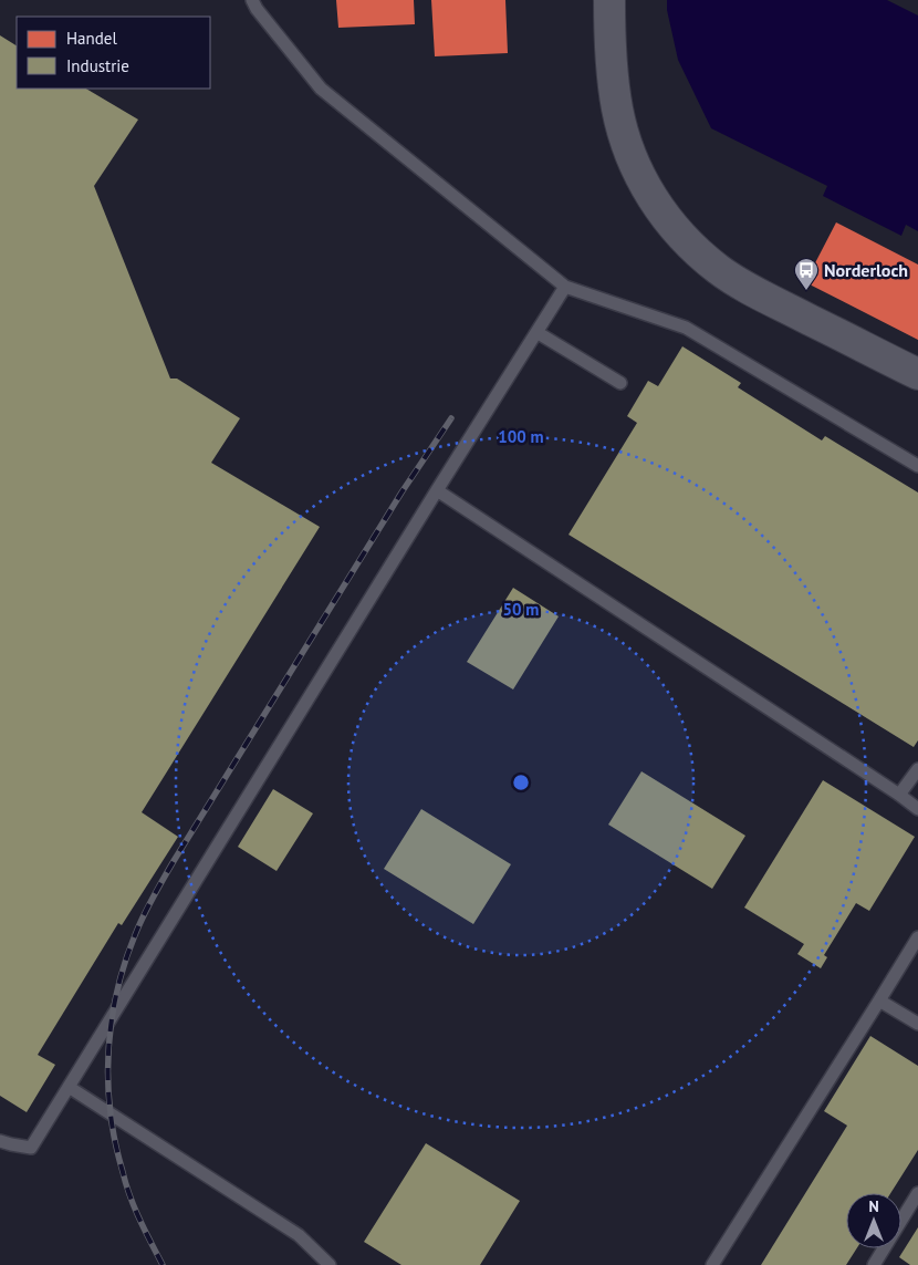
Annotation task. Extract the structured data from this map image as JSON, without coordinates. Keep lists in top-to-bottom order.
{
  "places": {
    "bus stop": ["Norderloch"]
  },
  "legend": ["Handel", "Industrie"],
  "north": "top",
  "rings": ["100 m", "50 m"]
}
